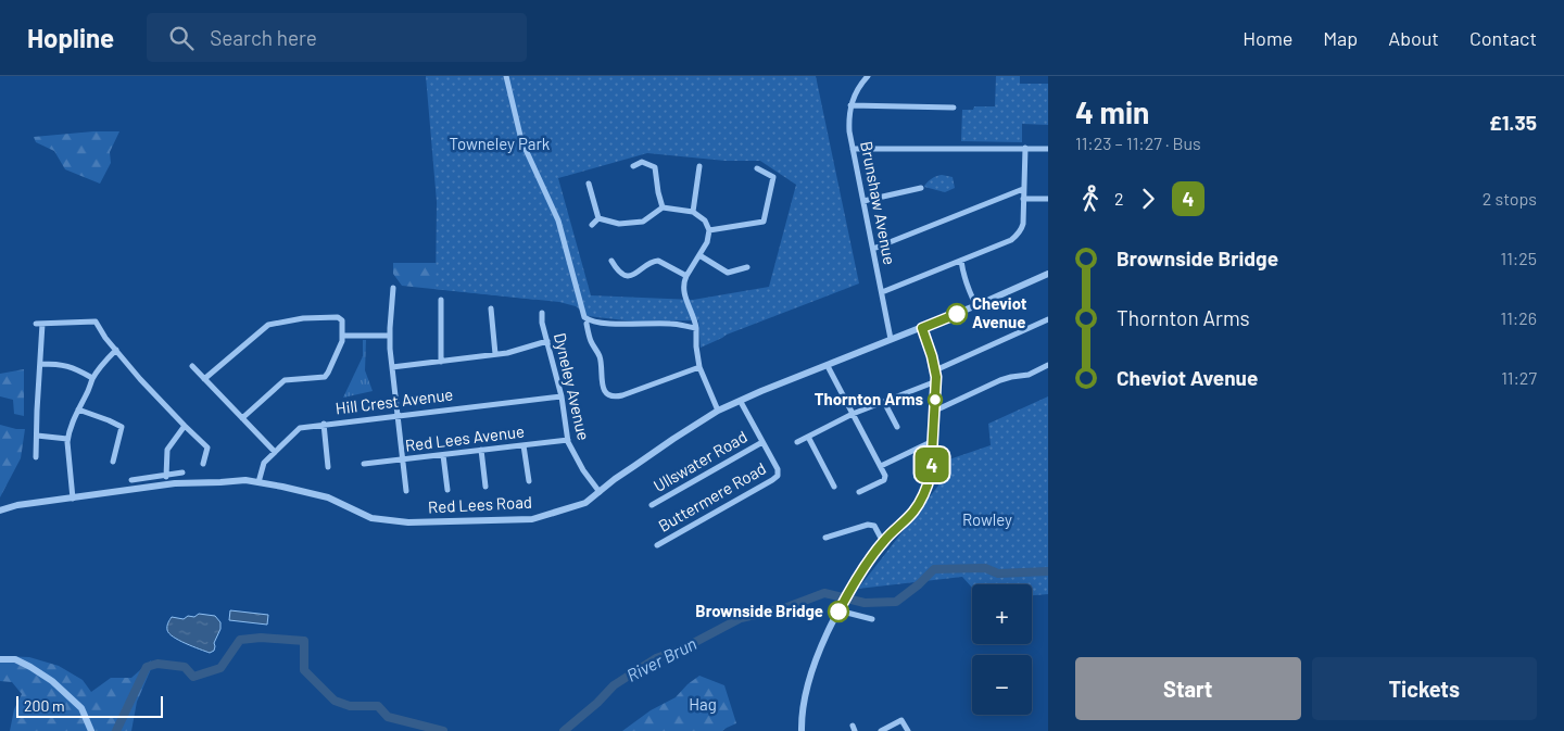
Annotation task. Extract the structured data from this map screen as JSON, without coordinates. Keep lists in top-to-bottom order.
{
  "streets": {
    "street": [
      "Brunshaw Avenue",
      "Dyneley Avenue",
      "Hill Crest Avenue",
      "Red Lees Avenue",
      "Ullswater Road",
      "Buttermere Road",
      "Red Lees Road"
    ]
  },
  "crossings": [
    ["Brunshaw Avenue", "Red Lees Road"],
    ["Dyneley Avenue", "Hill Crest Avenue"],
    ["Dyneley Avenue", "Red Lees Avenue"],
    ["Dyneley Avenue", "Red Lees Road"],
    ["Hill Crest Avenue", "Red Lees Road"],
    ["Ullswater Road", "Buttermere Road"]
  ],
  "water": ["River Brun"],
  "parks": ["Towneley Park", "Rowley", "Hag"],
  "places": ["Cheviot Avenue", "Thornton Arms", "Brownside Bridge"],
  "lines": ["bus line 4"],
  "scale_bar": "200 m",
  "page": {
    "header": "Hopline",
    "search": "Search here",
    "nav": [
      "Home",
      "Map",
      "About",
      "Contact"
    ],
    "on_map": "4",
    "heading": ["4 min", "11:23 – 11:27 · Bus", "£1.35"],
    "legs": ["2", "4", "2 stops"],
    "list": [
      {
        "name": "Brownside Bridge",
        "value": "11:25"
      },
      {
        "name": "Thornton Arms",
        "value": "11:26"
      },
      {
        "name": "Cheviot Avenue",
        "value": "11:27"
      }
    ],
    "map_buttons": ["+", "−"],
    "buttons": ["Start", "Tickets"],
    "scale": "200 m"
  }
}
